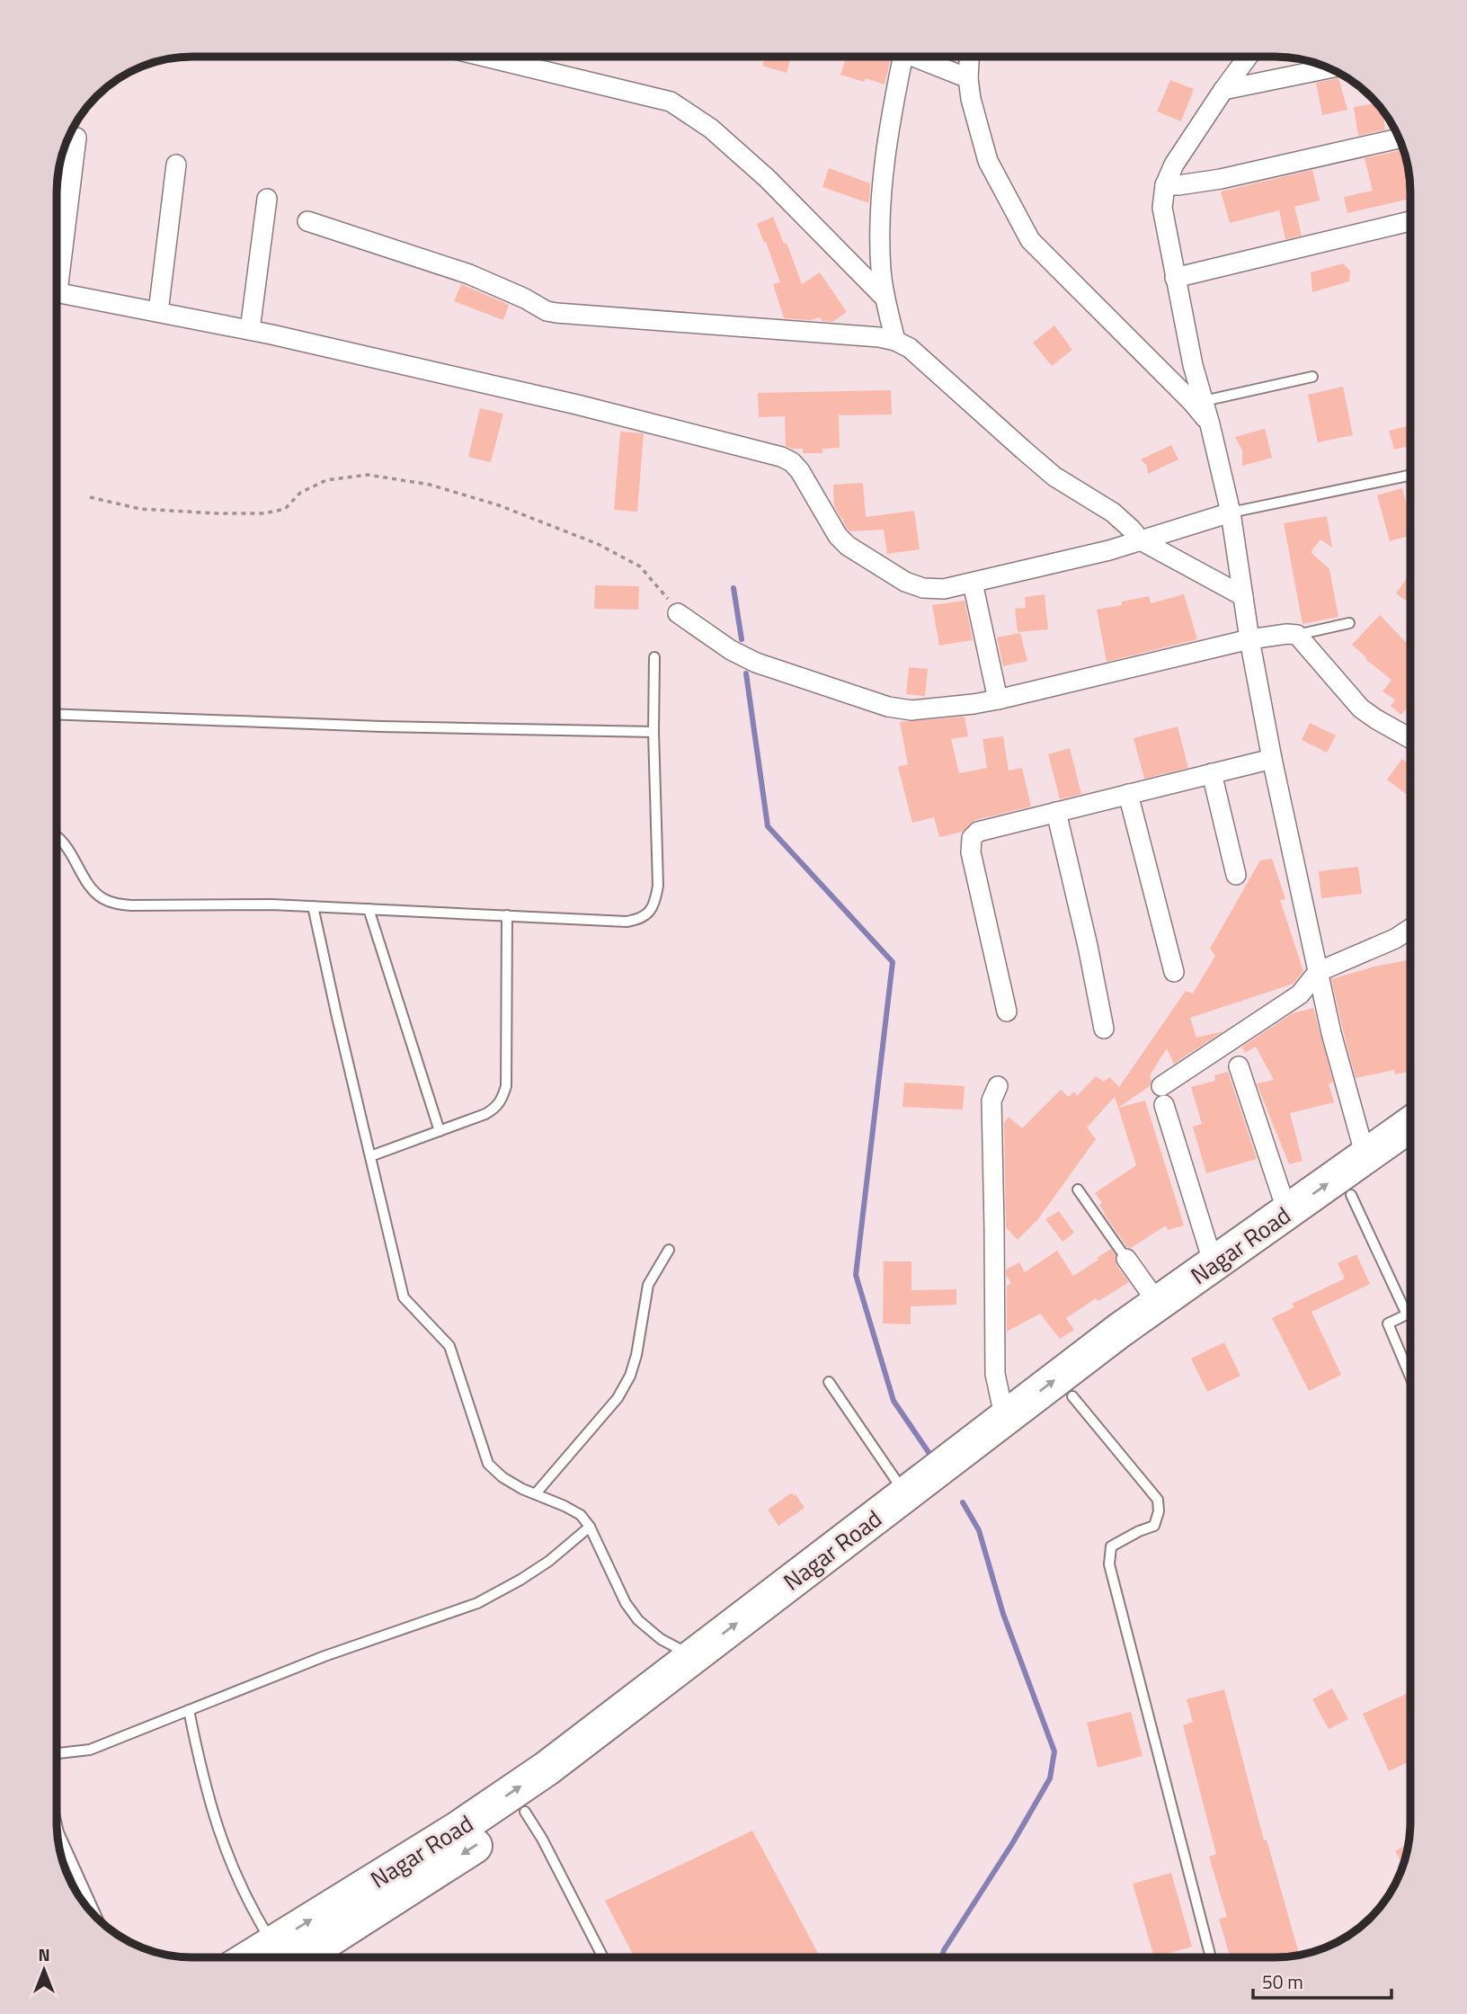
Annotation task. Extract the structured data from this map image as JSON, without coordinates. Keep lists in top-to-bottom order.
{
  "streets": {
    "highway": ["Nagar Road"]
  },
  "scale_bar": "50 m",
  "north": "top"
}
